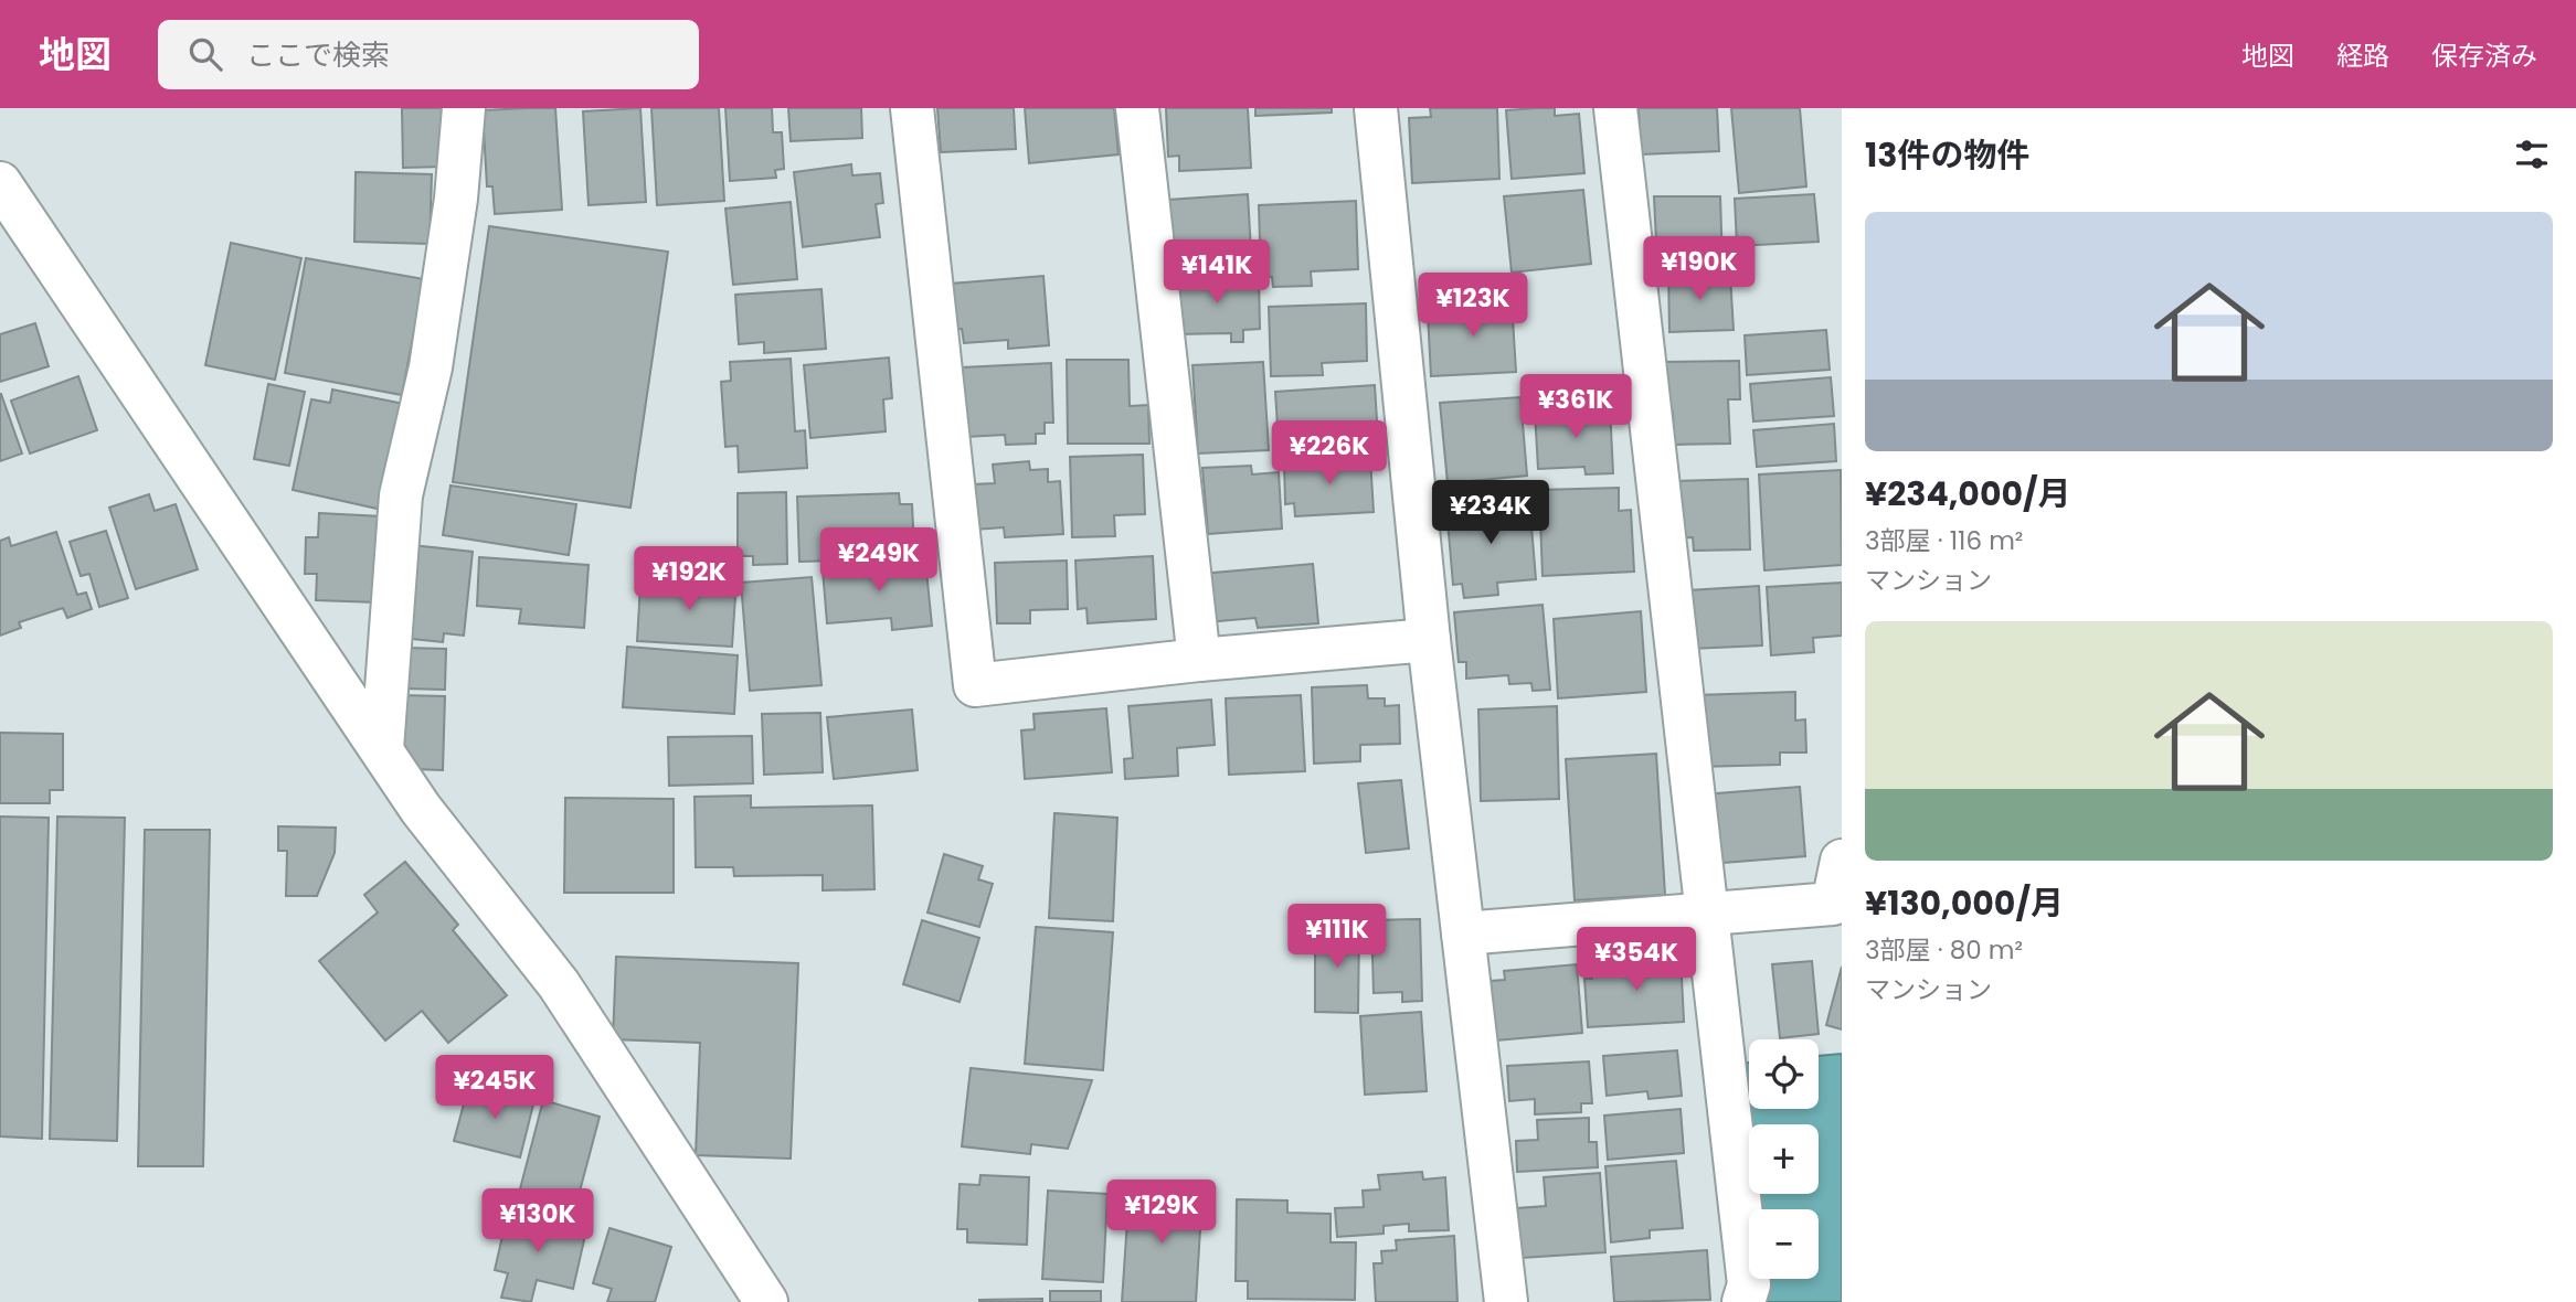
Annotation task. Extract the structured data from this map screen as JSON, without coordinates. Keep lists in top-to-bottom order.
{
  "page": {
    "header": "地図",
    "search": "ここで検索",
    "nav": ["地図", "経路", "保存済み"],
    "heading": "13件の物件",
    "list": [
      {
        "name": "¥234,000/月",
        "note": "3部屋 · 116 m² · マンション"
      },
      {
        "name": "¥130,000/月",
        "note": "3部屋 · 80 m² · マンション"
      }
    ],
    "price": [
      "¥190K",
      "¥141K",
      "¥123K",
      "¥361K",
      "¥226K",
      "¥234K",
      "¥249K",
      "¥192K",
      "¥111K",
      "¥354K",
      "¥245K",
      "¥129K",
      "¥130K"
    ],
    "map_buttons": ["+", "−"]
  }
}
